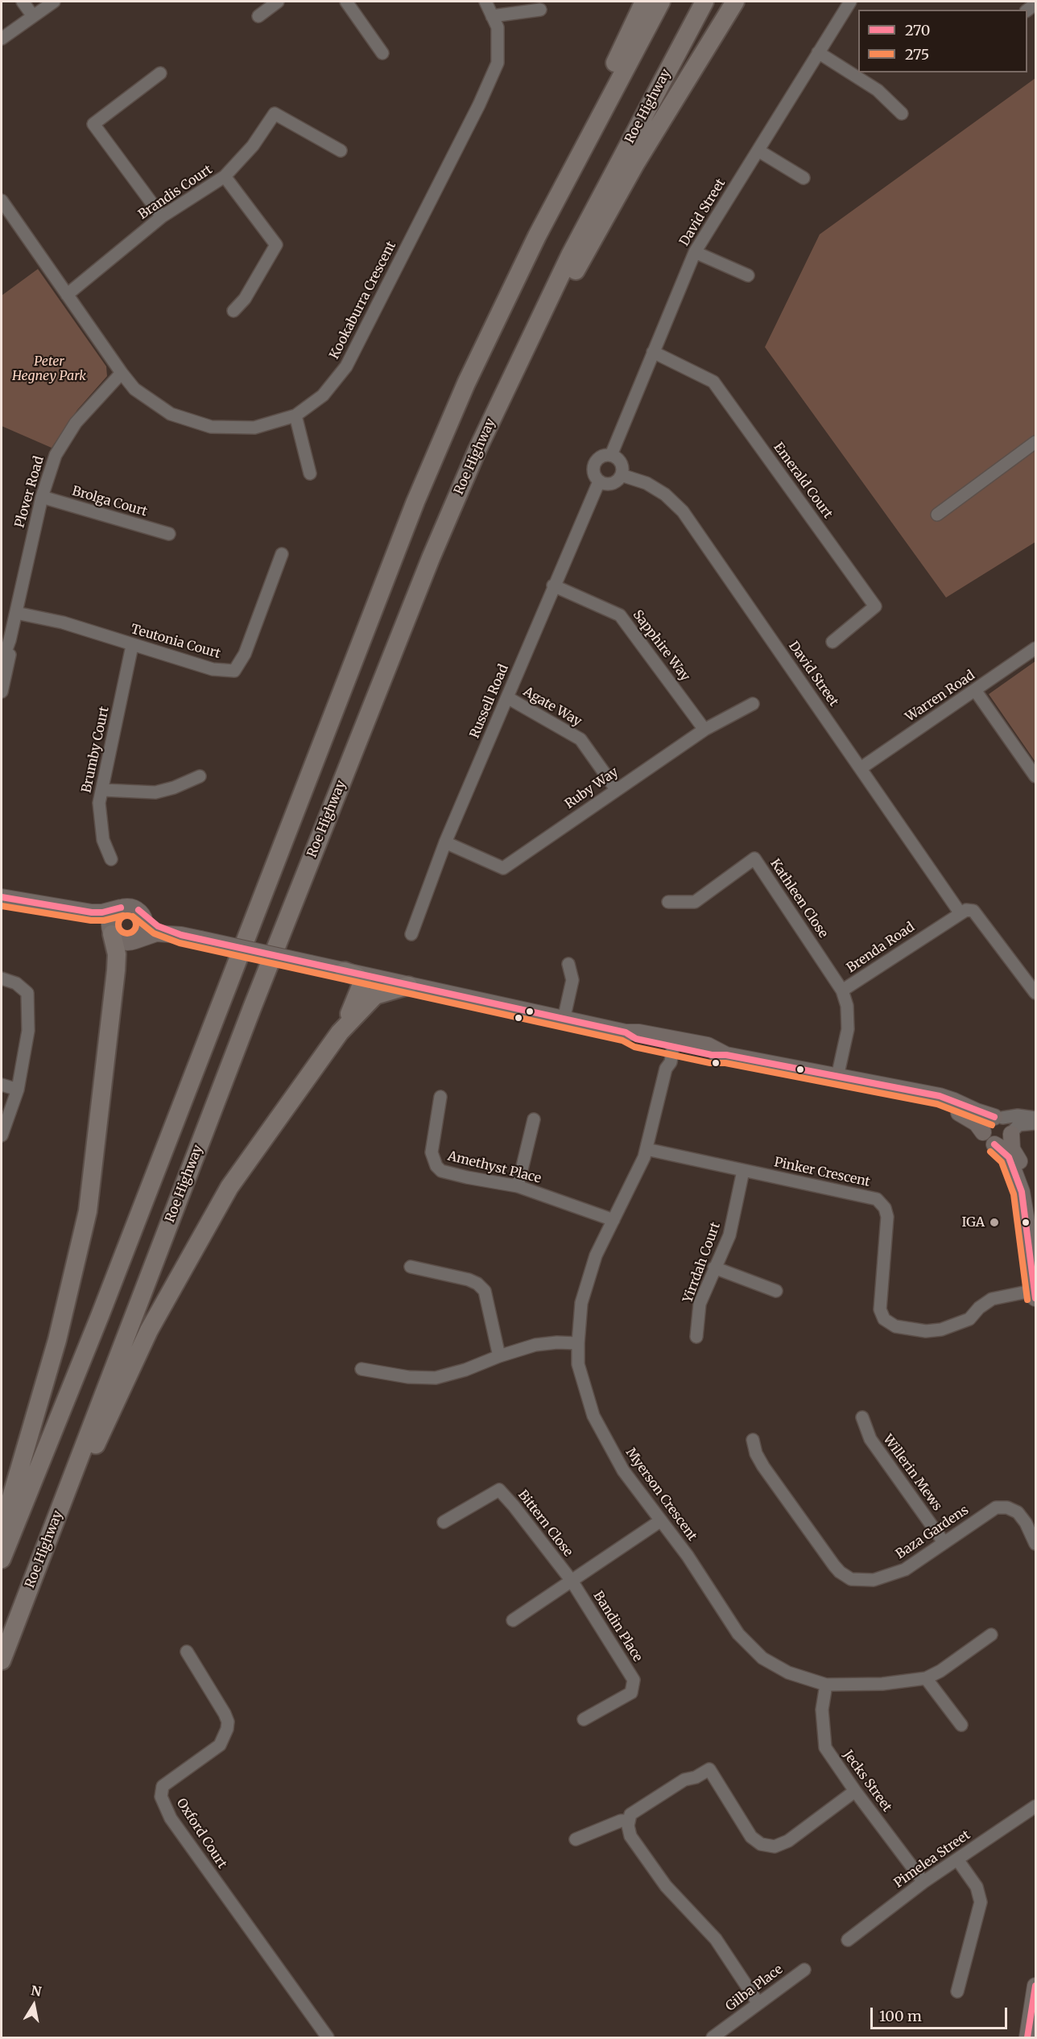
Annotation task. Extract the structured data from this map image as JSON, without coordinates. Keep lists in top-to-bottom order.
{
  "streets": {
    "highway": ["Roe Highway"],
    "street": [
      "Brandis Court",
      "David Street",
      "Kookaburra Crescent",
      "Emerald Court",
      "Plover Road",
      "Brolga Court",
      "Teutonia Court",
      "Sapphire Way",
      "Warren Road",
      "Russell Road",
      "Agate Way",
      "Brumby Court",
      "Ruby Way",
      "Kathleen Close",
      "Brenda Road",
      "Amethyst Place",
      "Pinker Crescent",
      "Yirrdah Court",
      "Willerin Mews",
      "Myerson Crescent",
      "Bittern Close",
      "Baza Gardens",
      "Bandin Place",
      "Jecks Street",
      "Oxford Court",
      "Pimelea Street",
      "Gilba Place"
    ]
  },
  "crossings": [
    ["Brandis Court", "Kookaburra Crescent"],
    ["David Street", "Emerald Court"],
    ["David Street", "Warren Road"],
    ["David Street", "Russell Road"],
    ["David Street", "Brenda Road"],
    ["Kookaburra Crescent", "Plover Road"],
    ["Plover Road", "Brolga Court"],
    ["Plover Road", "Teutonia Court"],
    ["Teutonia Court", "Brumby Court"],
    ["Sapphire Way", "Russell Road"],
    ["Sapphire Way", "Ruby Way"],
    ["Russell Road", "Agate Way"],
    ["Russell Road", "Ruby Way"],
    ["Agate Way", "Ruby Way"],
    ["Kathleen Close", "Brenda Road"],
    ["Amethyst Place", "Myerson Crescent"],
    ["Pinker Crescent", "Yirrdah Court"],
    ["Pinker Crescent", "Myerson Crescent"],
    ["Willerin Mews", "Baza Gardens"],
    ["Myerson Crescent", "Jecks Street"],
    ["Bittern Close", "Bandin Place"],
    ["Jecks Street", "Pimelea Street"]
  ],
  "parks": ["Peter Hegney Park"],
  "places": ["IGA"],
  "lines": ["transit line 270", "transit line 275"],
  "legend": ["270", "275"],
  "scale_bar": "100 m",
  "north": "top"
}
